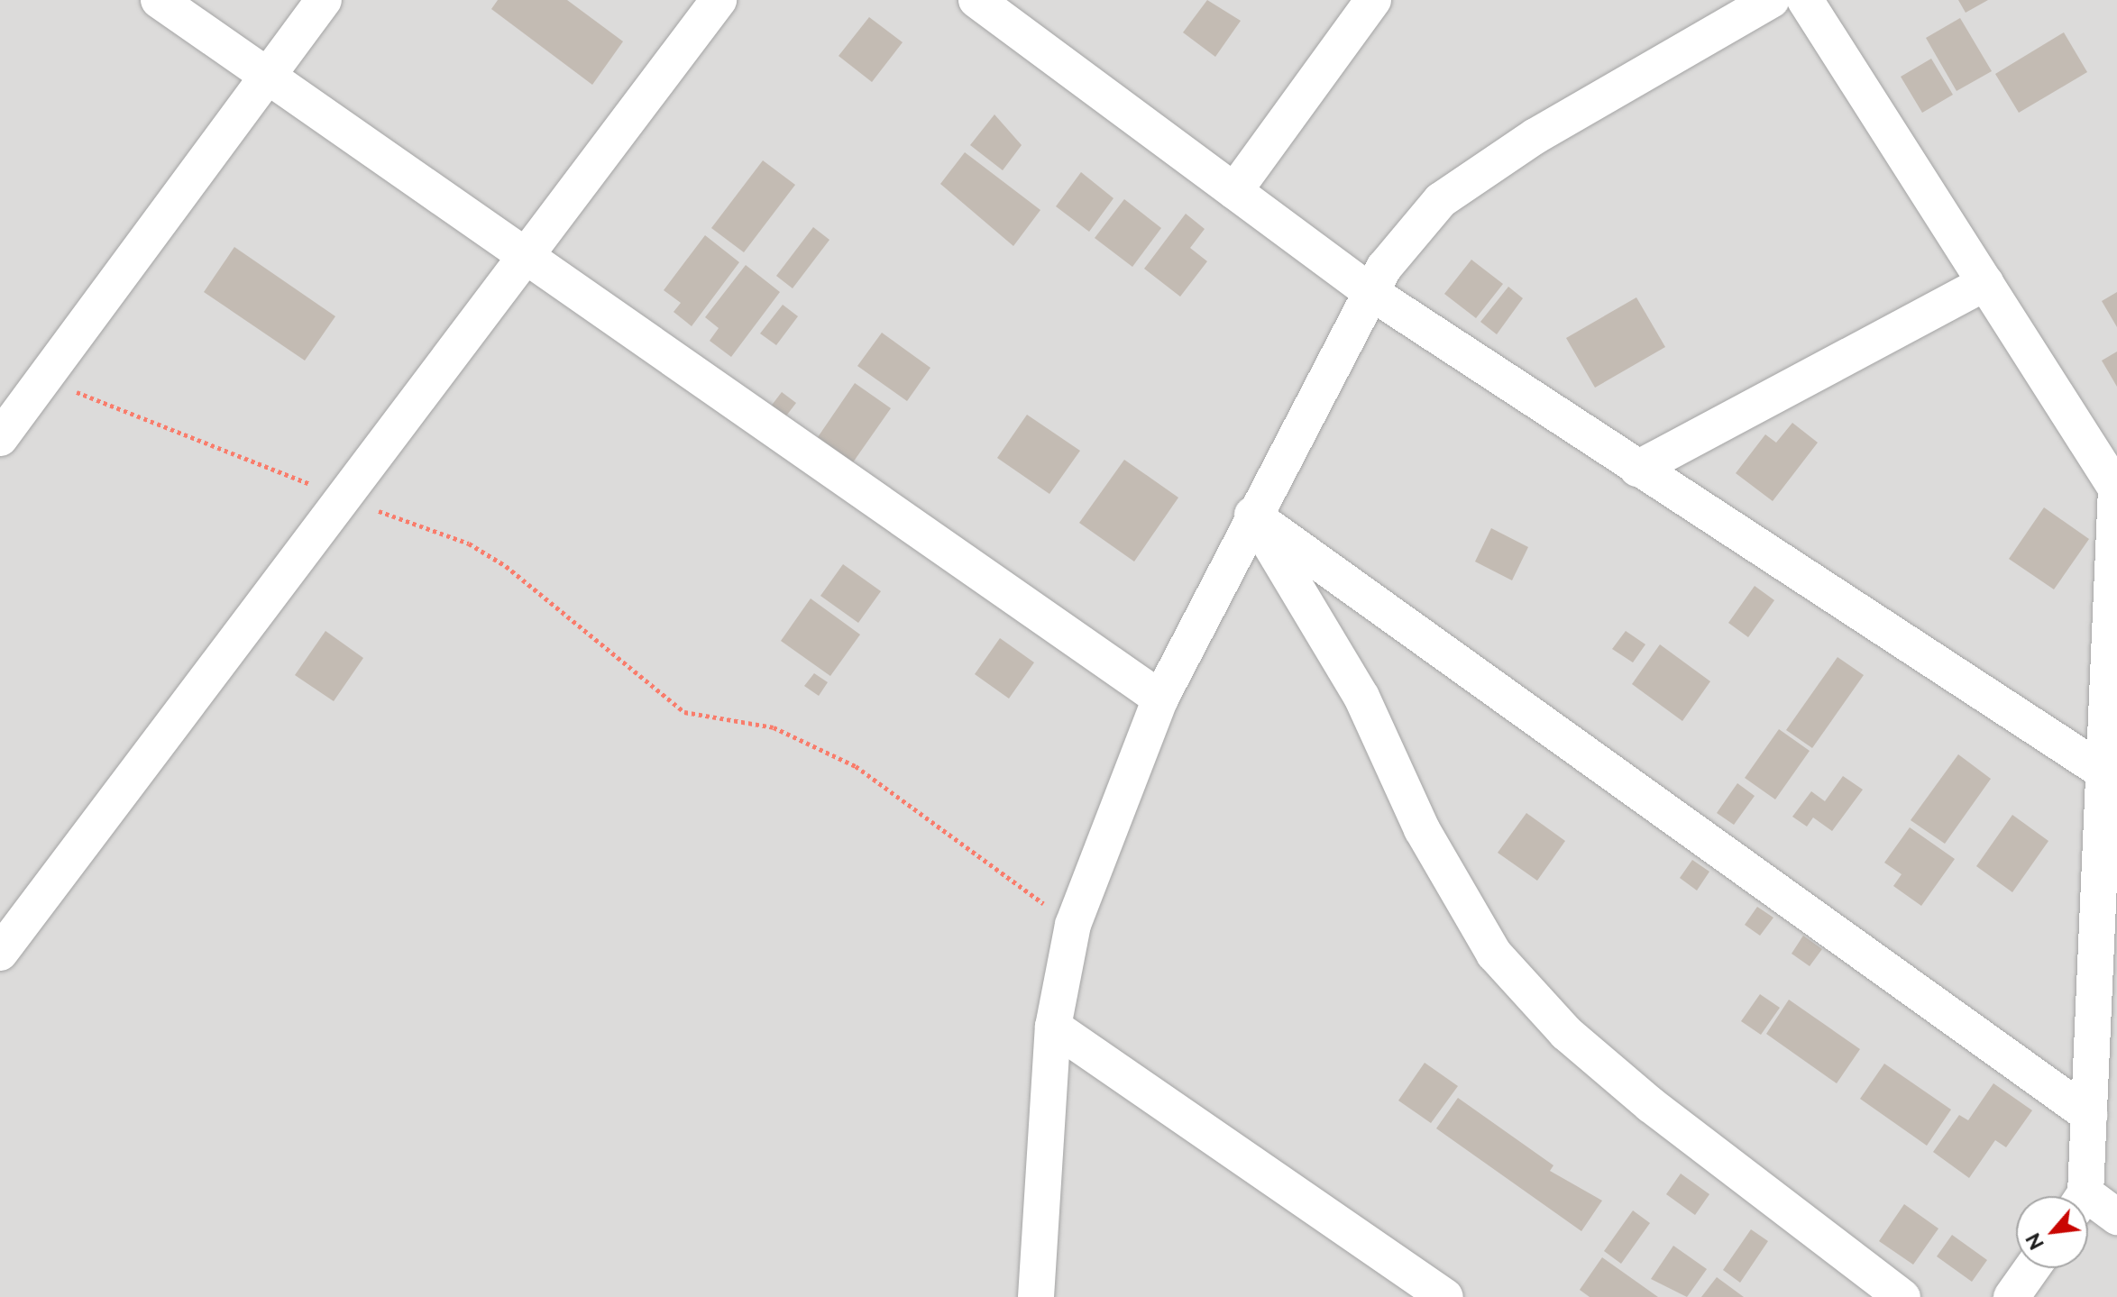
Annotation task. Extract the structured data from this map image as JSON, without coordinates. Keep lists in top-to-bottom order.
{
  "north": "bottom left"
}
